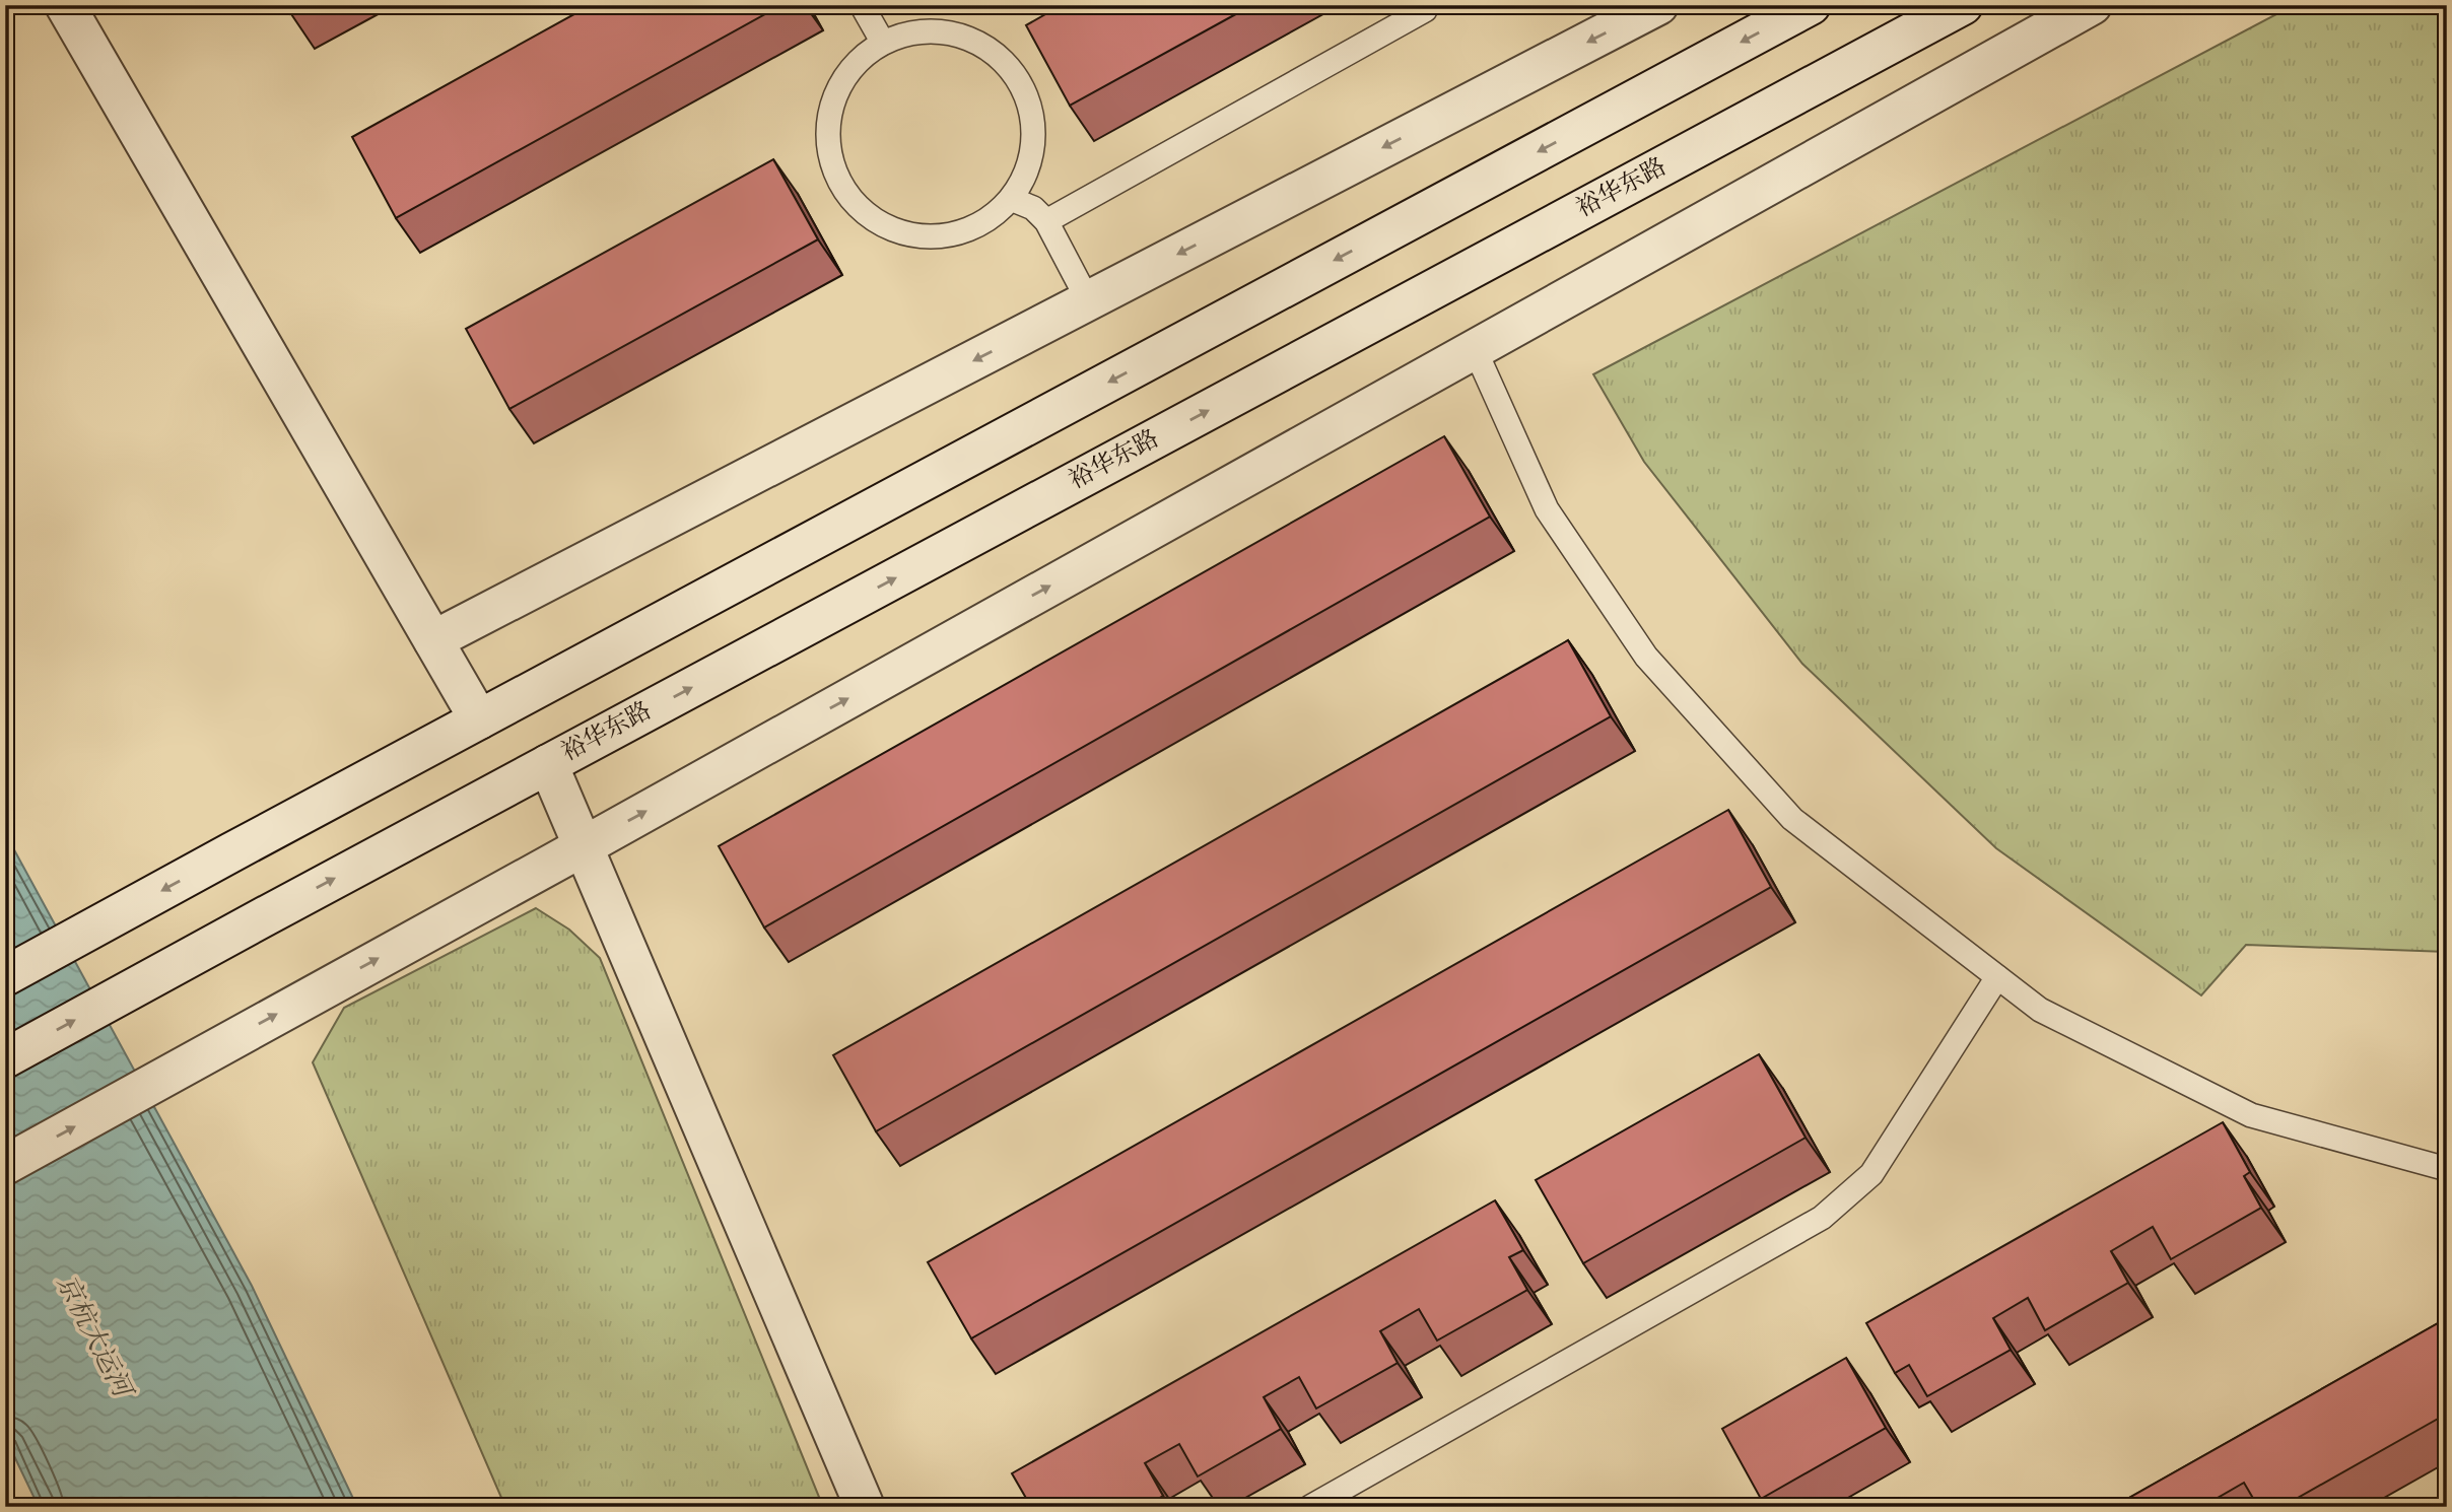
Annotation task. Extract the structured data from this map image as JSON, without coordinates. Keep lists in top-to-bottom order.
{
  "streets": {
    "street": ["裕华东路"]
  },
  "water": ["京杭大运河"]
}
